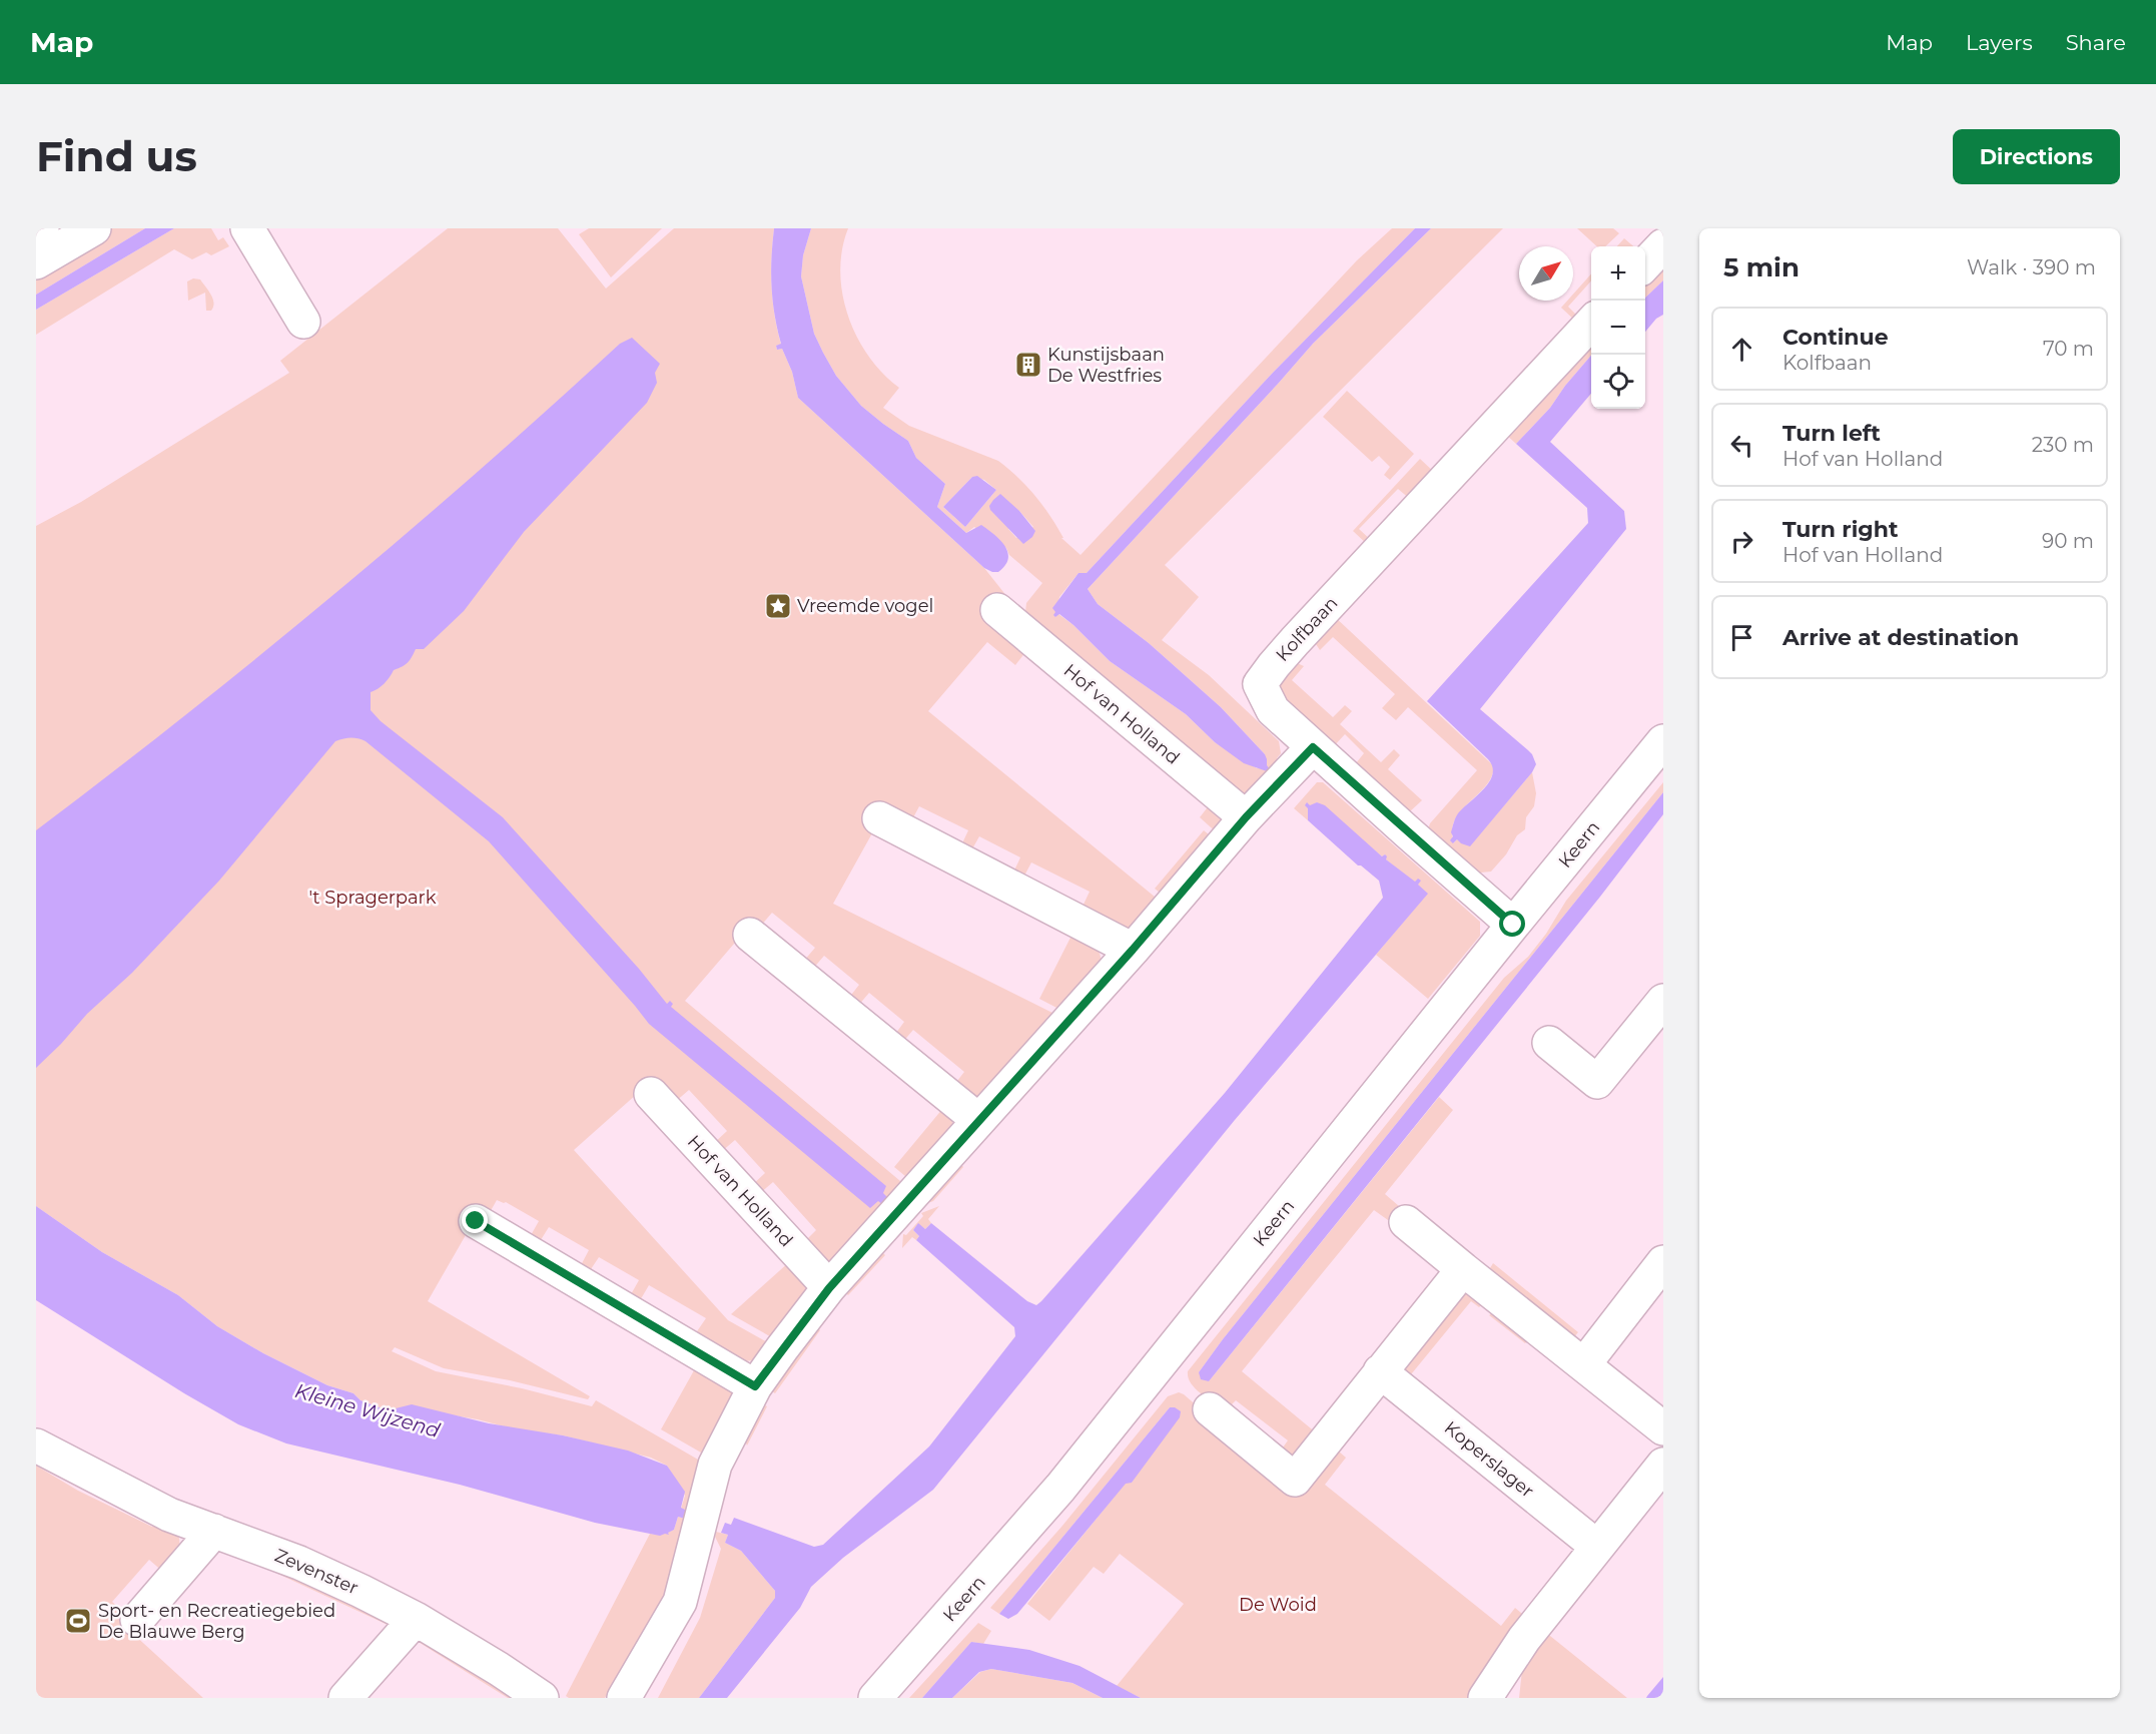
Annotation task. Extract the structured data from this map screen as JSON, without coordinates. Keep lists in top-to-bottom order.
{
  "streets": {
    "street": [
      "Kolfbaan",
      "Hof van Holland",
      "Keern",
      "Koperslager",
      "Zevenster"
    ]
  },
  "crossings": [
    ["Kolfbaan", "Keern"]
  ],
  "water": ["Kleine Wijzend"],
  "parks": ["'t Spragerpark", "De Woid"],
  "places": {
    "building": ["Kunstijsbaan De Westfries"],
    "place": ["Vreemde vogel"],
    "sports": ["Sport- en Recreatiegebied De Blauwe Berg"]
  },
  "north": "top right",
  "page": {
    "header": "Map",
    "nav": ["Map", "Layers", "Share"],
    "buttons": "Directions",
    "title": "Find us",
    "heading": ["5 min", "Walk · 390 m"],
    "map_buttons": ["+", "−"],
    "list": [
      ["Continue", "Kolfbaan", "70 m"],
      ["Turn left", "Hof van Holland", "230 m"],
      ["Turn right", "Hof van Holland", "90 m"],
      "Arrive at destination"
    ]
  }
}
